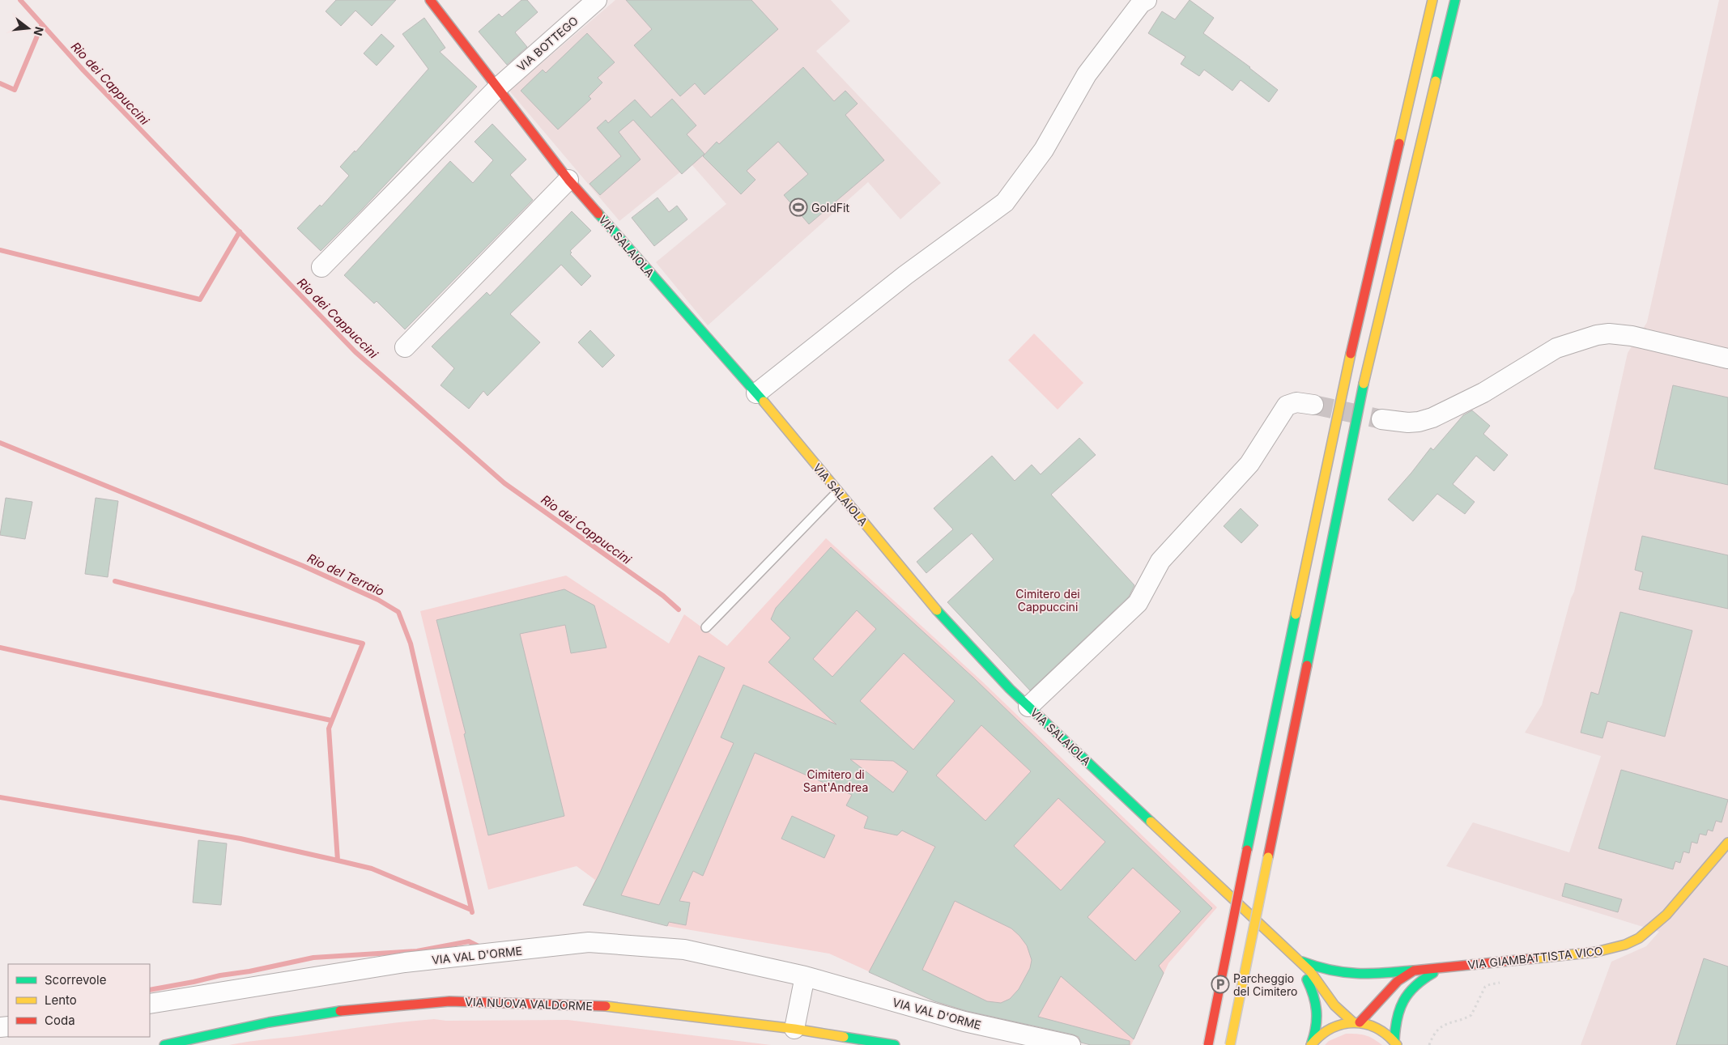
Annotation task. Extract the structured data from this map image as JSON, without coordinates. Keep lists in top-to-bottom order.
{
  "streets": {
    "main road": ["VIA SALAIOLA", "VIA GIAMBATTISTA VICO", "VIA NUOVA VALDORME"],
    "street": ["VIA BOTTEGO", "VIA VAL D'ORME"]
  },
  "crossings": [
    ["VIA BOTTEGO", "VIA SALAIOLA"],
    ["VIA SALAIOLA", "VIA GIAMBATTISTA VICO"]
  ],
  "water": ["Rio dei Cappuccini", "Rio del Terraio"],
  "parks": ["Cimitero dei Cappuccini", "Cimitero di Sant'Andrea"],
  "places": {
    "sports": ["GoldFit"],
    "parking": ["Parcheggio del Cimitero"]
  },
  "legend": ["Scorrevole", "Lento", "Coda"],
  "north": "right"
}
